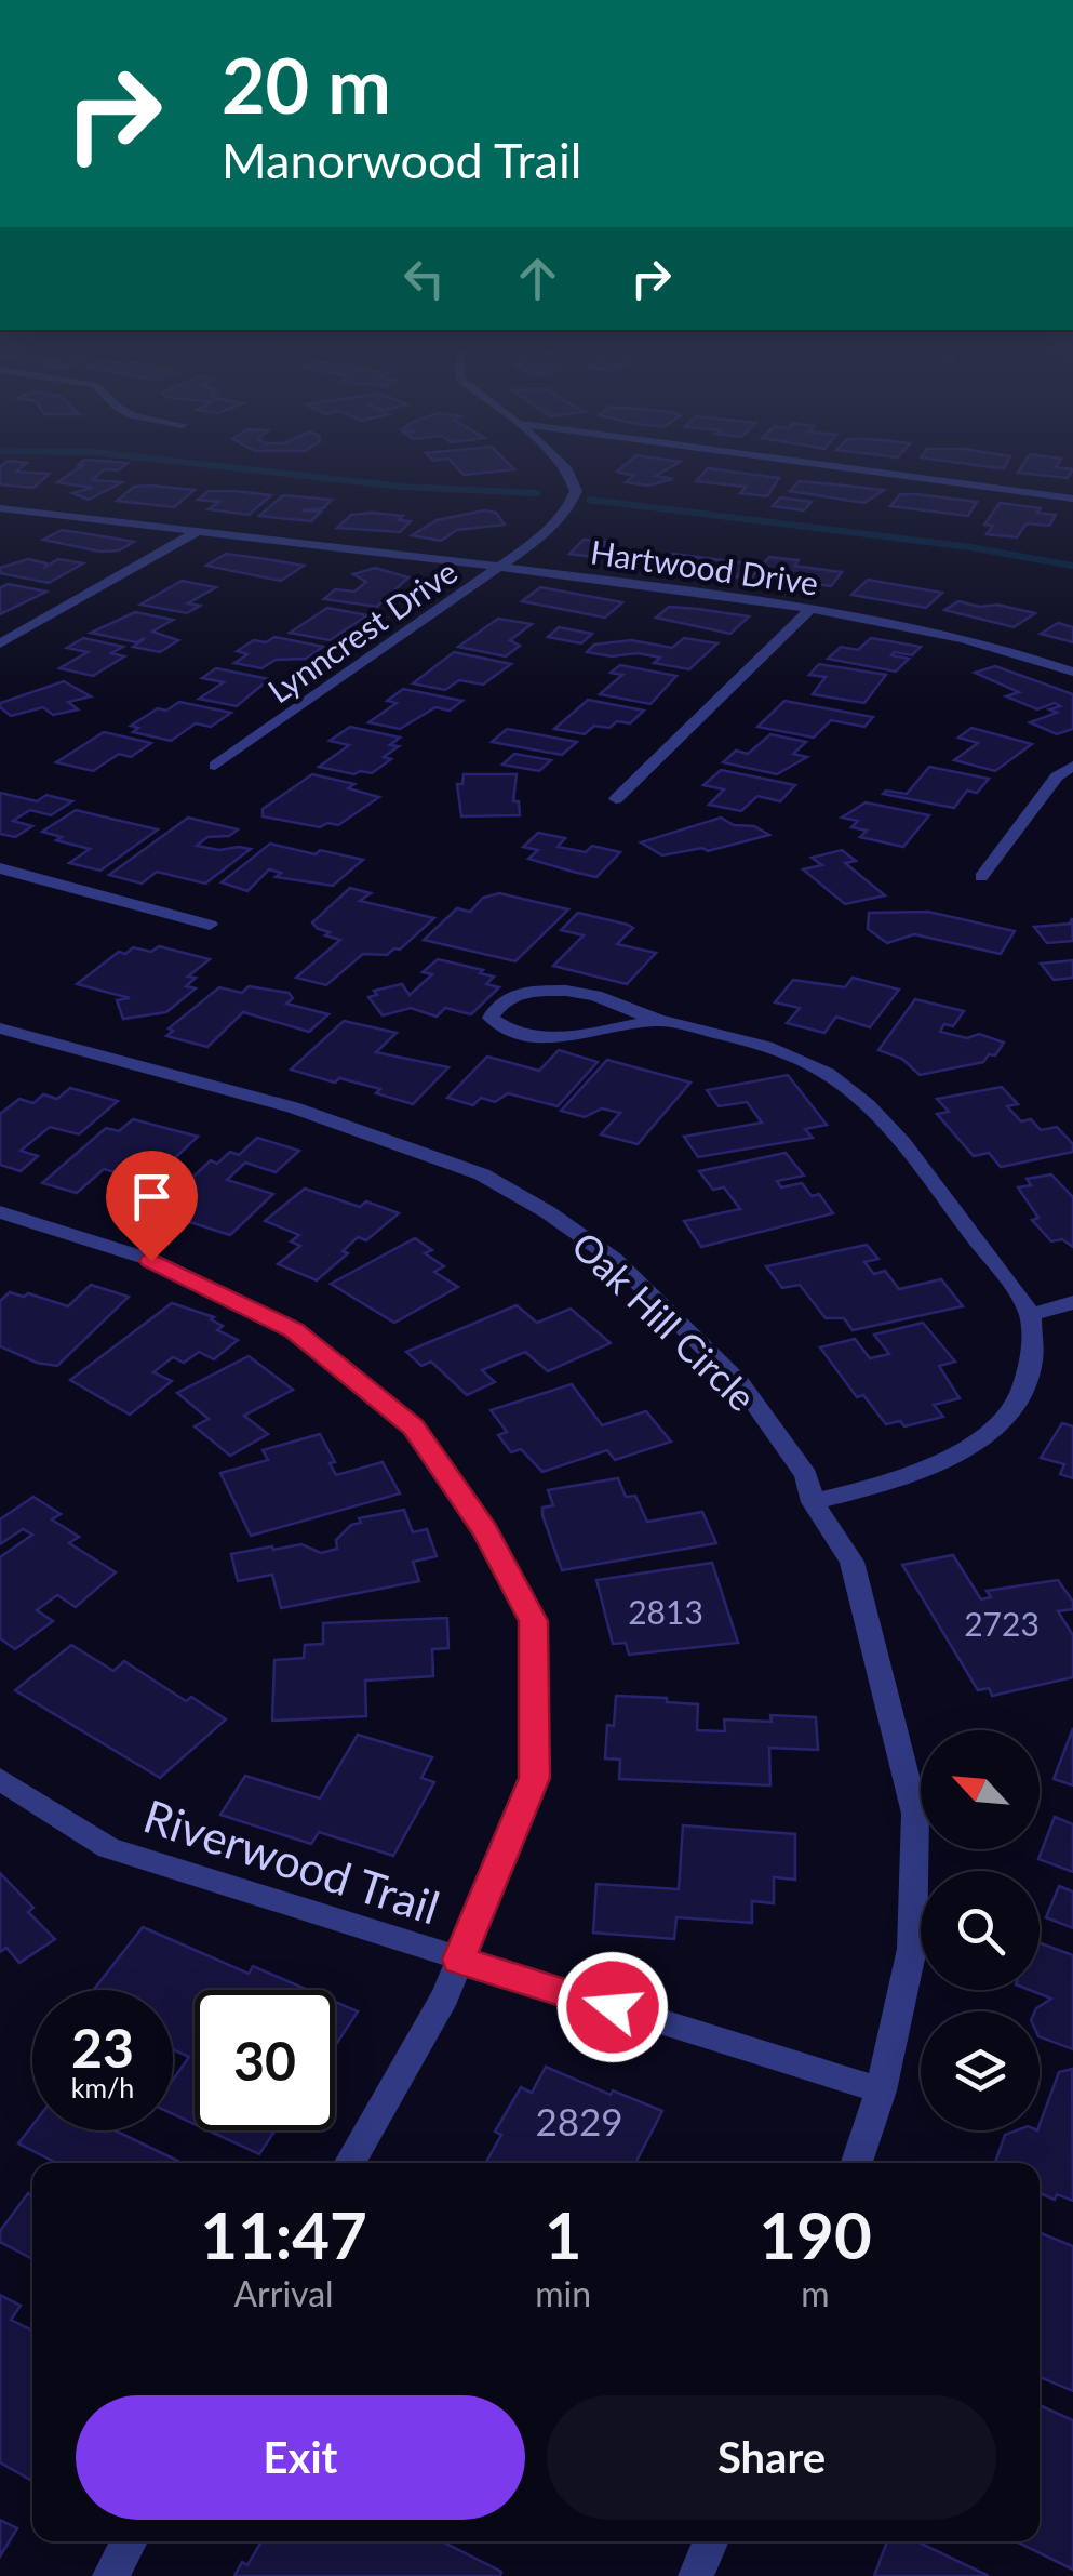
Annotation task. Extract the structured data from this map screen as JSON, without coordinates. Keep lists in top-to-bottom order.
{
  "streets": {
    "street": [
      "Hartwood Drive",
      "Lynncrest Drive",
      "Oak Hill Circle",
      "Riverwood Trail"
    ]
  },
  "crossings": [
    ["Hartwood Drive", "Lynncrest Drive"],
    ["Oak Hill Circle", "Riverwood Trail"]
  ],
  "house_numbers": ["2813", "2723", "2829"],
  "north": "top left",
  "page": {
    "turn": ["20 m", "Manorwood Trail"],
    "speed": "23 km/h",
    "limit": "30",
    "eta": [
      "11:47",
      "Arrival",
      "1",
      "min",
      "190",
      "m"
    ],
    "buttons": ["Exit", "Share"]
  }
}
